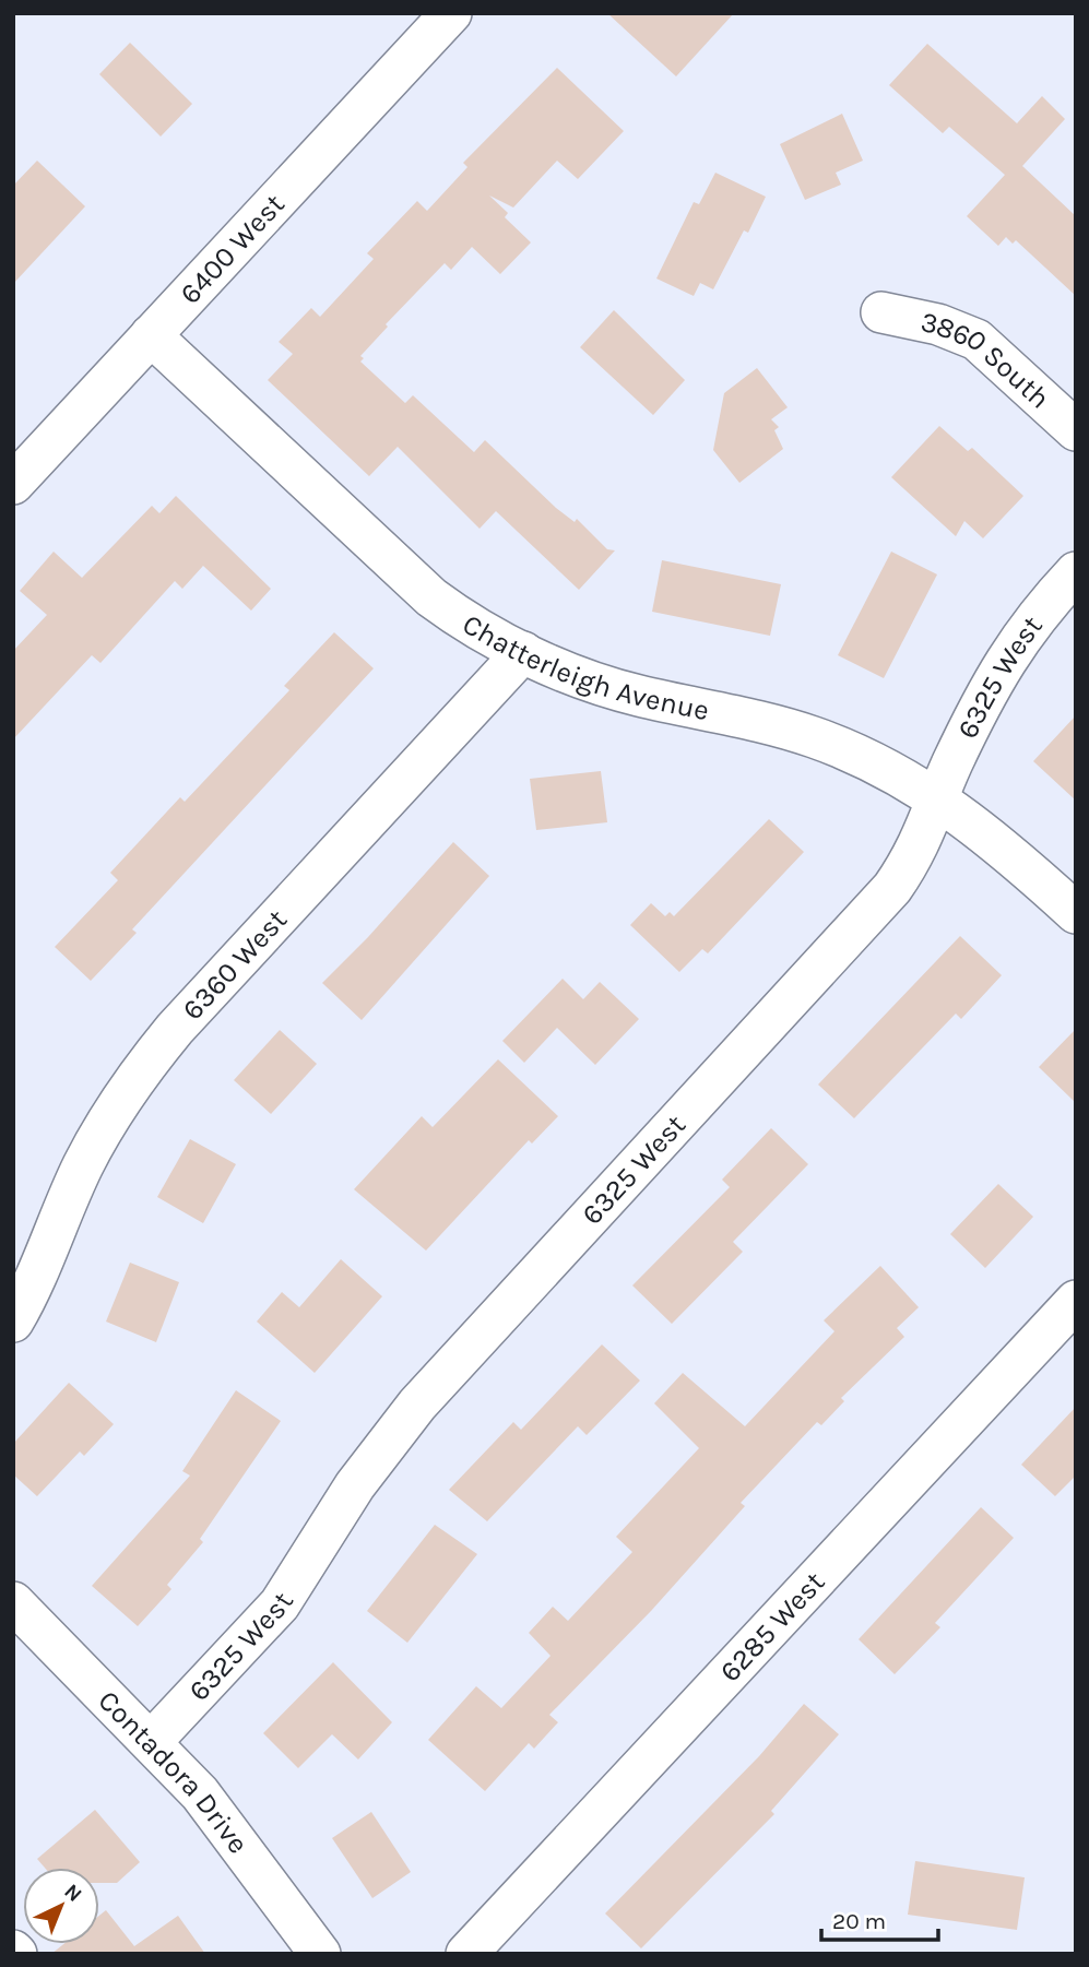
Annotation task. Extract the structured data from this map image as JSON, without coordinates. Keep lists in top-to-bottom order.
{
  "streets": {
    "street": [
      "6400 West",
      "3860 South",
      "Chatterleigh Avenue",
      "6325 West",
      "6360 West",
      "6285 West",
      "Contadora Drive"
    ]
  },
  "crossings": [
    ["6400 West", "Chatterleigh Avenue"],
    ["Chatterleigh Avenue", "6325 West"],
    ["Chatterleigh Avenue", "6360 West"],
    ["6325 West", "Contadora Drive"]
  ],
  "scale_bar": "20 m",
  "north": "top right"
}
